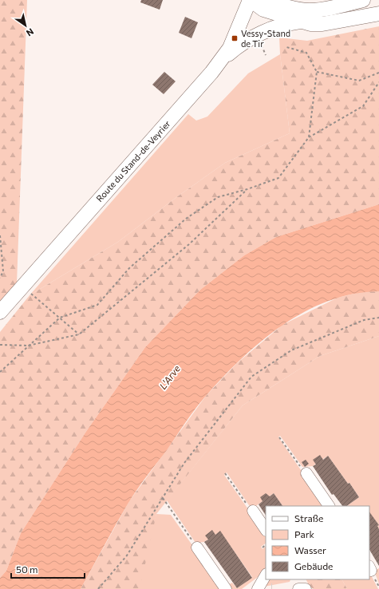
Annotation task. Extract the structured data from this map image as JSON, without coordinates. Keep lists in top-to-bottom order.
{
  "streets": {
    "main road": ["Route du Stand-de-Veyrier"]
  },
  "water": ["L'Arve"],
  "places": {
    "transit": ["Vessy-Stand de Tir"]
  },
  "legend": [
    "Straße",
    "Park",
    "Wasser",
    "Gebäude"
  ],
  "scale_bar": "50 m",
  "north": "bottom right"
}
